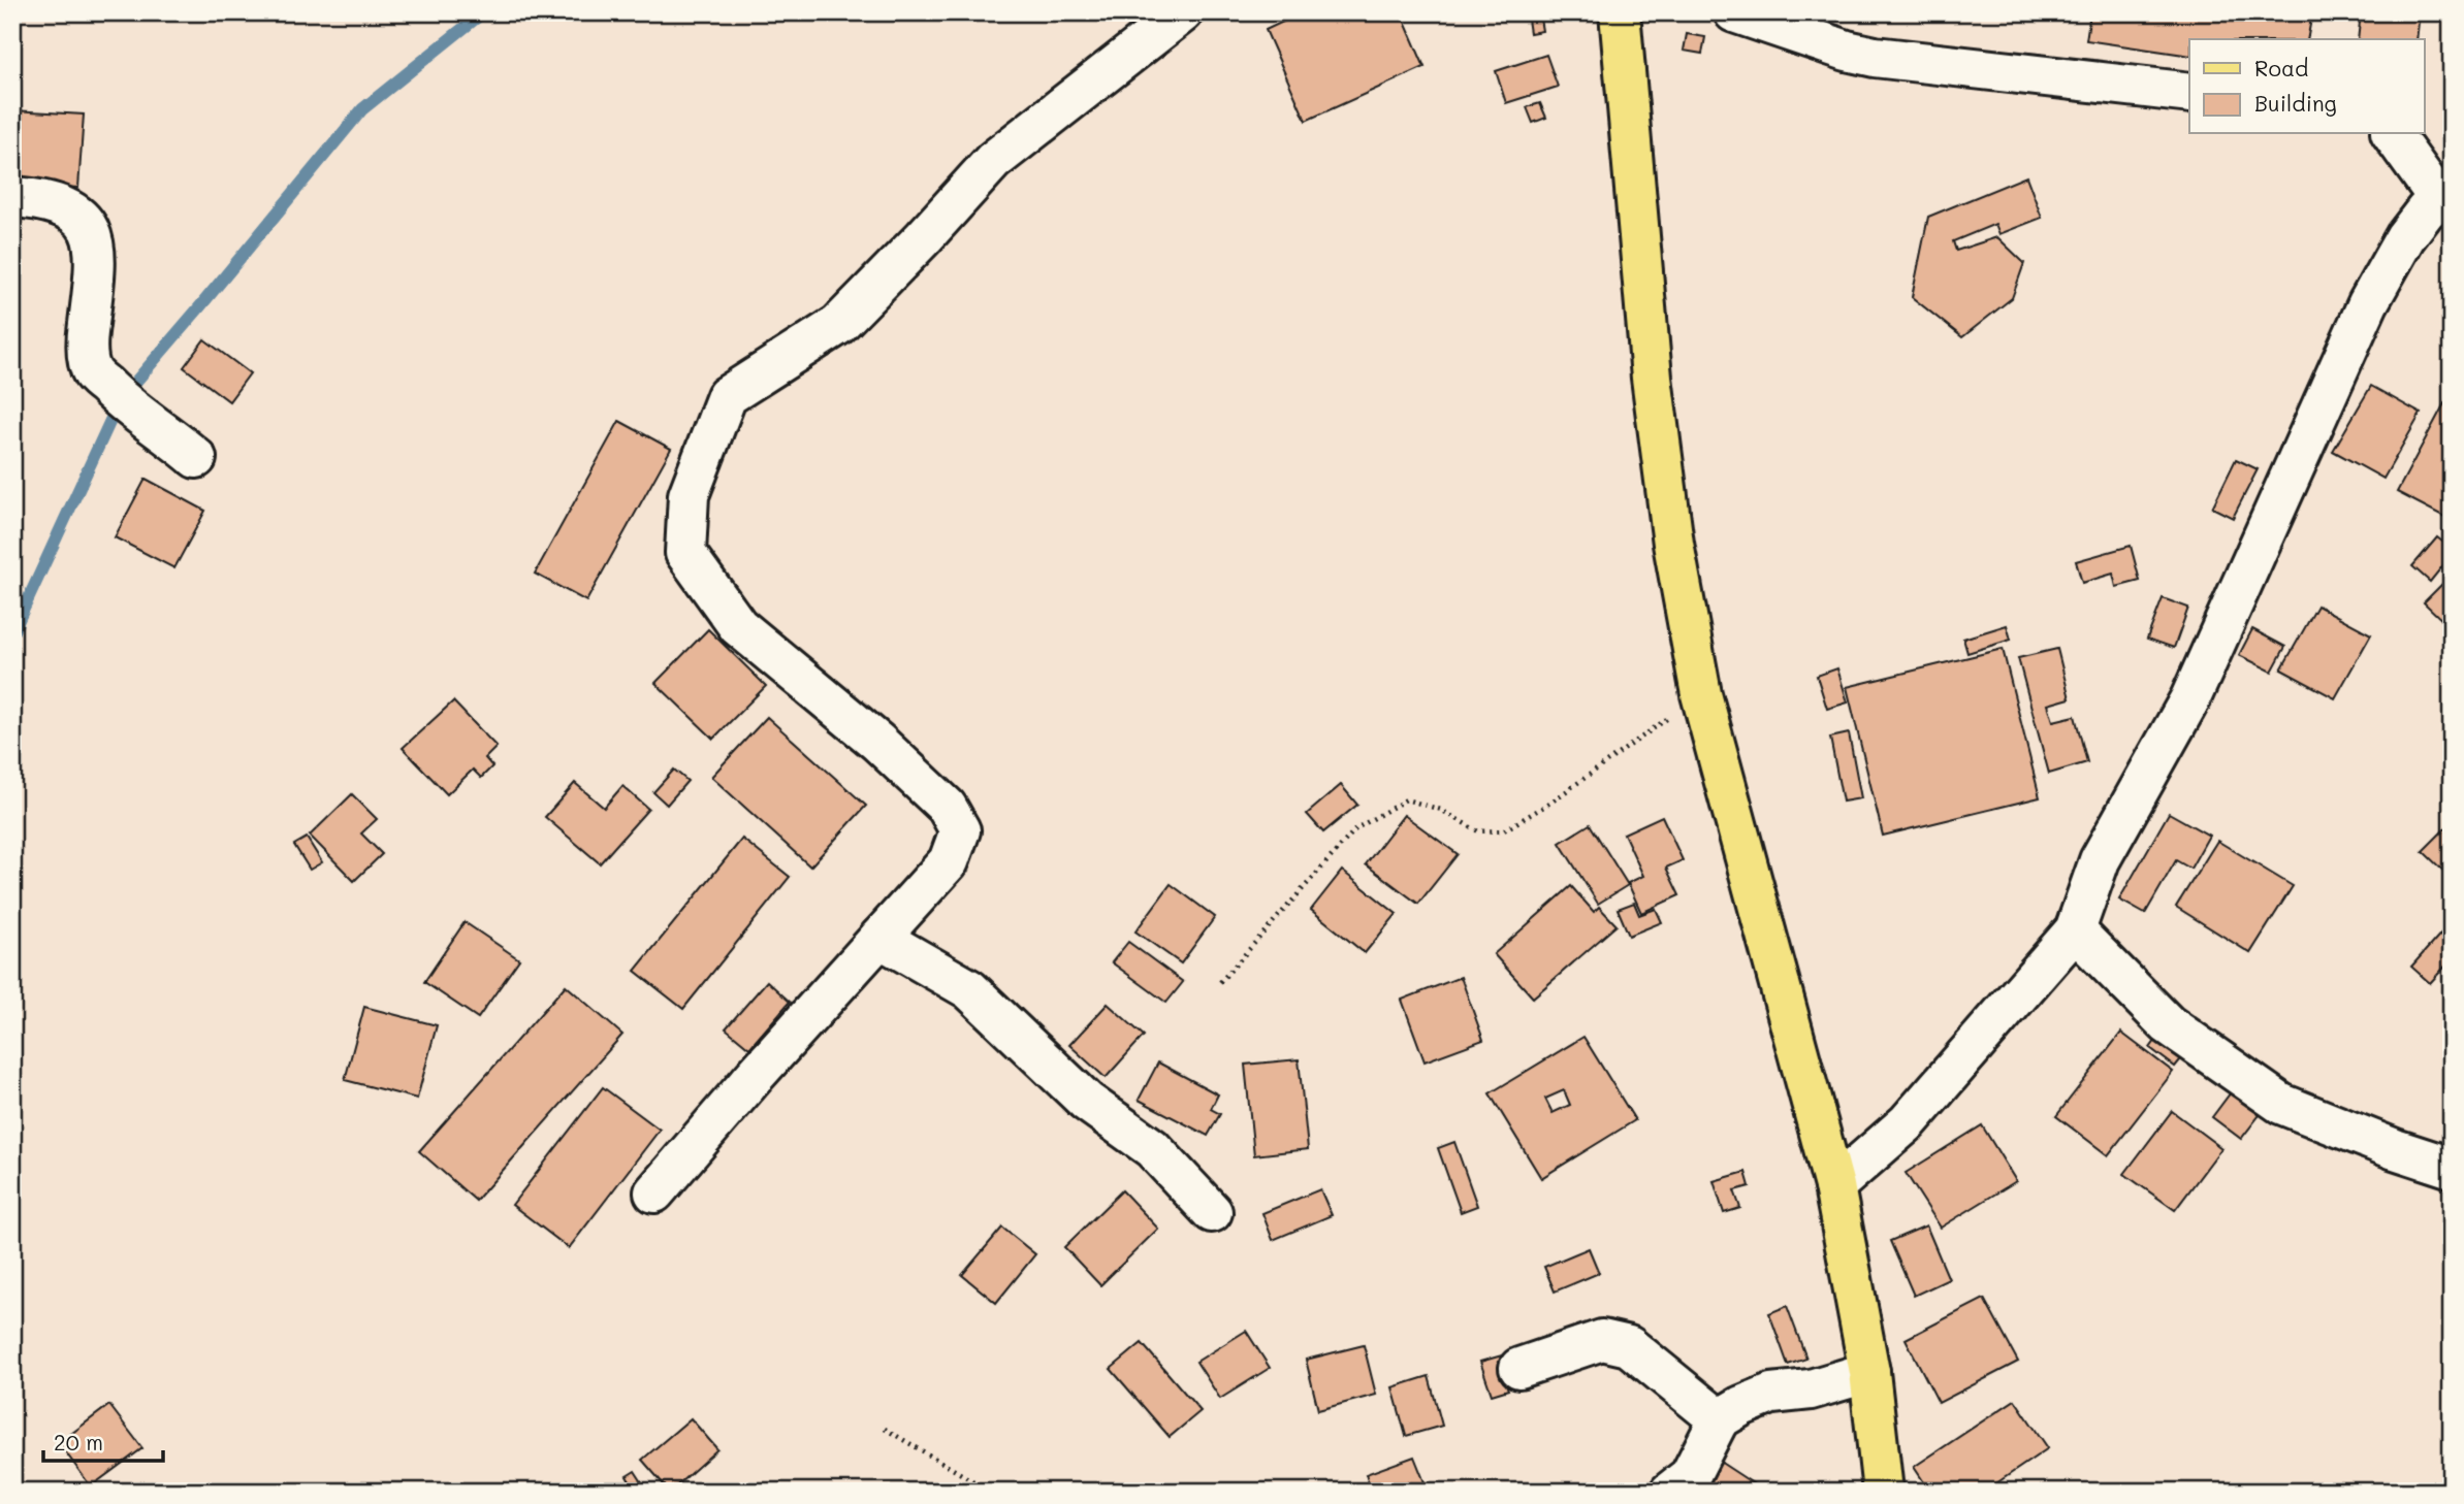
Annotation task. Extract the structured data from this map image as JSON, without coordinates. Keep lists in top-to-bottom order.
{
  "legend": ["Road", "Building"],
  "scale_bar": "20 m"
}
